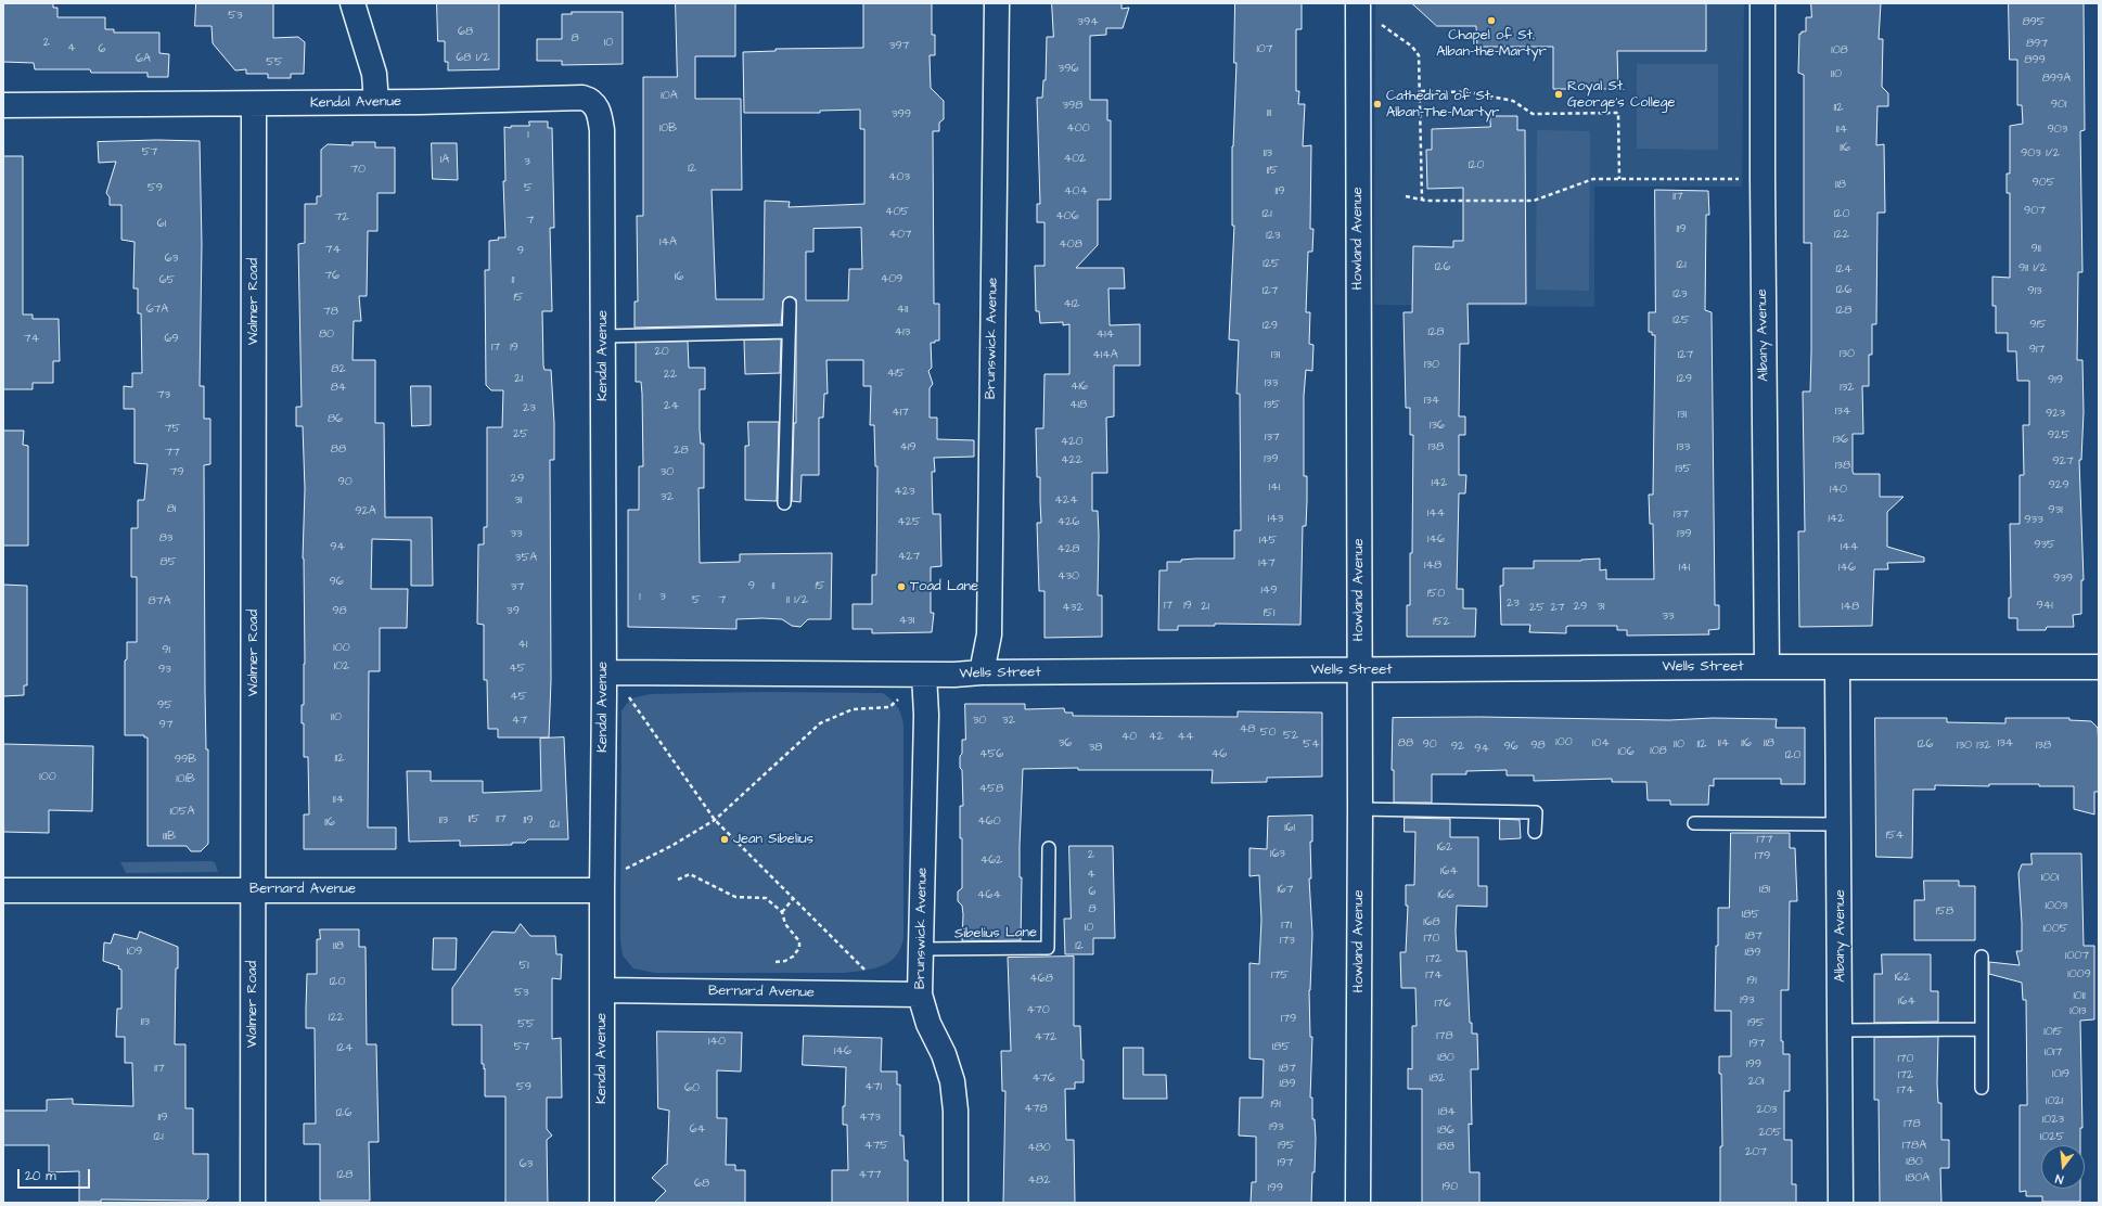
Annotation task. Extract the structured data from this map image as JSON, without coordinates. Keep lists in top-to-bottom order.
{
  "streets": {
    "street": [
      "Kendal Avenue",
      "Howland Avenue",
      "Walmer Road",
      "Albany Avenue",
      "Brunswick Avenue",
      "Wells Street",
      "Bernard Avenue"
    ],
    "lane": ["Sibelius Lane"]
  },
  "crossings": [
    ["Kendal Avenue", "Walmer Road"],
    ["Kendal Avenue", "Wells Street"],
    ["Kendal Avenue", "Bernard Avenue"],
    ["Howland Avenue", "Wells Street"],
    ["Walmer Road", "Bernard Avenue"],
    ["Albany Avenue", "Wells Street"],
    ["Brunswick Avenue", "Wells Street"],
    ["Brunswick Avenue", "Bernard Avenue"],
    ["Brunswick Avenue", "Sibelius Lane"]
  ],
  "places": [
    "Chapel of St. Alban-the-Martyr",
    "Royal St. George's College",
    "Cathedral of St. Alban-The-Martyr",
    "Toad Lane",
    "Jean Sibelius"
  ],
  "house_numbers": [
    "53",
    "394",
    "895",
    "68",
    "8",
    "2",
    "10",
    "897",
    "397",
    "4",
    "6",
    "107",
    "108",
    "68 1/2",
    "6A",
    "899",
    "55",
    "396",
    "110",
    "899A",
    "10A",
    "901",
    "398",
    "112",
    "111",
    "399",
    "10B",
    "400",
    "114",
    "903",
    "1",
    "116",
    "57",
    "113",
    "903 1/2",
    "402",
    "1A",
    "3",
    "120",
    "12",
    "70",
    "115",
    "403",
    "905",
    "118",
    "59",
    "5",
    "404",
    "119",
    "117",
    "907",
    "405",
    "121",
    "120",
    "406",
    "72",
    "7",
    "61",
    "119",
    "407",
    "122",
    "123",
    "14A",
    "408",
    "911",
    "74",
    "9",
    "63",
    "125",
    "121",
    "126",
    "911 1/2",
    "124",
    "76",
    "16",
    "409",
    "65",
    "11",
    "126",
    "127",
    "913",
    "123",
    "15",
    "412",
    "67A",
    "411",
    "128",
    "78",
    "125",
    "915",
    "129",
    "413",
    "128",
    "80",
    "414",
    "74",
    "69",
    "17",
    "19",
    "917",
    "20",
    "130",
    "414A",
    "131",
    "127",
    "130",
    "82",
    "415",
    "22",
    "21",
    "129",
    "919",
    "133",
    "416",
    "84",
    "132",
    "73",
    "134",
    "418",
    "135",
    "24",
    "23",
    "134",
    "417",
    "923",
    "131",
    "86",
    "136",
    "75",
    "25",
    "925",
    "137",
    "136",
    "420",
    "419",
    "138",
    "133",
    "88",
    "28",
    "77",
    "139",
    "422",
    "927",
    "138",
    "135",
    "79",
    "30",
    "29",
    "90",
    "142",
    "929",
    "141",
    "140",
    "423",
    "32",
    "31",
    "424",
    "81",
    "931",
    "92A",
    "144",
    "137",
    "143",
    "142",
    "933",
    "425",
    "426",
    "33",
    "139",
    "83",
    "146",
    "145",
    "935",
    "94",
    "144",
    "428",
    "427",
    "35A",
    "85",
    "147",
    "148",
    "141",
    "146",
    "430",
    "939",
    "96",
    "9",
    "11",
    "15",
    "37",
    "149",
    "150",
    "1",
    "3",
    "5",
    "7",
    "11 1/2",
    "87A",
    "23",
    "17",
    "19",
    "941",
    "21",
    "29",
    "31",
    "148",
    "432",
    "25",
    "27",
    "98",
    "39",
    "151",
    "33",
    "431",
    "152",
    "41",
    "100",
    "91",
    "102",
    "45",
    "93",
    "45",
    "95",
    "110",
    "47",
    "30",
    "32",
    "97",
    "48",
    "50",
    "52",
    "40",
    "42",
    "44",
    "100",
    "36",
    "88",
    "104",
    "114",
    "116",
    "118",
    "134",
    "54",
    "90",
    "110",
    "112",
    "126",
    "98",
    "130",
    "132",
    "138",
    "92",
    "96",
    "38",
    "94",
    "108",
    "106",
    "456",
    "46",
    "120",
    "112",
    "99B",
    "100",
    "101B",
    "458",
    "114",
    "105A",
    "115",
    "117",
    "113",
    "119",
    "460",
    "116",
    "121",
    "161",
    "154",
    "111B",
    "177",
    "162",
    "163",
    "2",
    "179",
    "462",
    "164",
    "4",
    "1001",
    "167",
    "181",
    "6",
    "464",
    "166",
    "1003",
    "8",
    "158",
    "185",
    "168",
    "171",
    "10",
    "1005",
    "187",
    "170",
    "173",
    "118",
    "12",
    "109",
    "189",
    "1007",
    "172",
    "51",
    "1009",
    "175",
    "174",
    "162",
    "468",
    "191",
    "120",
    "53",
    "1011",
    "193",
    "164",
    "176",
    "470",
    "1013",
    "122",
    "179",
    "113",
    "195",
    "55",
    "1015",
    "178",
    "472",
    "140",
    "197",
    "57",
    "185",
    "124",
    "146",
    "1017",
    "180",
    "170",
    "199",
    "117",
    "187",
    "1019",
    "172",
    "476",
    "182",
    "201",
    "189",
    "59",
    "471",
    "60",
    "174",
    "1021",
    "191",
    "478",
    "203",
    "184",
    "126",
    "119",
    "473",
    "1023",
    "178",
    "193",
    "64",
    "186",
    "205",
    "121",
    "1025",
    "475",
    "195",
    "178A",
    "188",
    "480",
    "207",
    "180",
    "197",
    "63",
    "128",
    "477",
    "180A",
    "482",
    "68",
    "190",
    "199"
  ],
  "scale_bar": "20 m",
  "north": "bottom"
}
